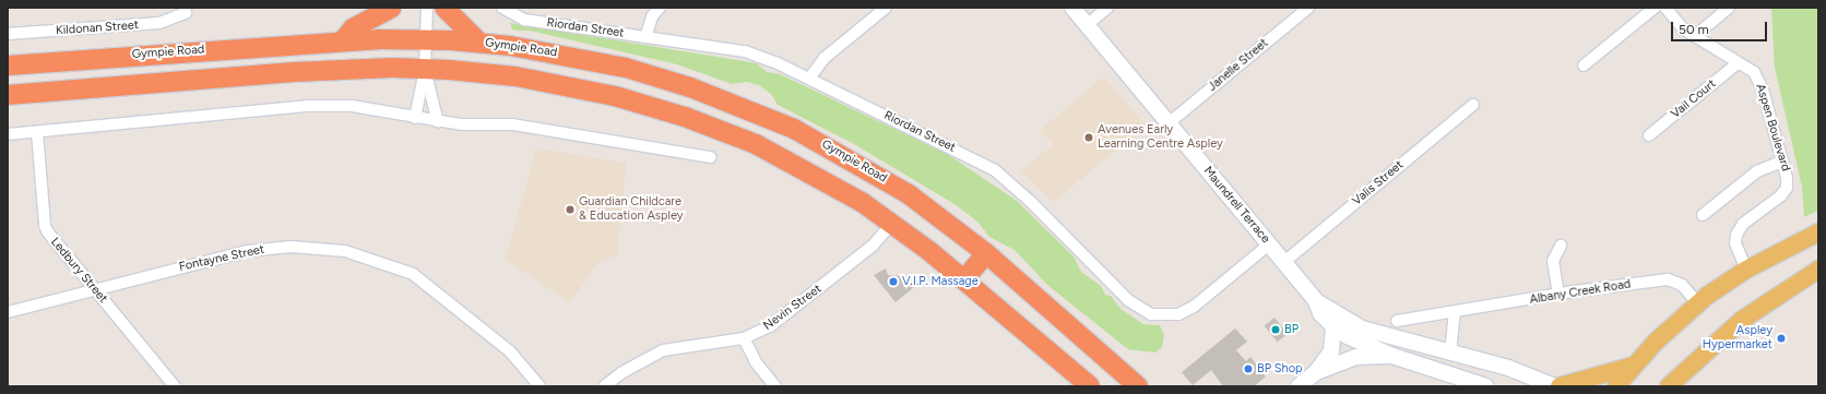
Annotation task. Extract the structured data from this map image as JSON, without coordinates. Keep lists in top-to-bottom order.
{
  "streets": {
    "highway": ["Gympie Road"],
    "main road": ["Maundrell Terrace"],
    "street": [
      "Kildonan Street",
      "Riordan Street",
      "Janelle Street",
      "Vail Court",
      "Aspen Boulevard",
      "Valis Street",
      "Fontayne Street",
      "Ledbury Street",
      "Albany Creek Road",
      "Nevin Street"
    ]
  },
  "crossings": [
    ["Riordan Street", "Maundrell Terrace"],
    ["Janelle Street", "Maundrell Terrace"],
    ["Vail Court", "Aspen Boulevard"],
    ["Valis Street", "Maundrell Terrace"],
    ["Fontayne Street", "Ledbury Street"]
  ],
  "places": [
    "Avenues Early Learning Centre Aspley",
    "Guardian Childcare & Education Aspley",
    "V.I.P. Massage",
    "BP",
    "Aspley Hypermarket",
    "BP Shop"
  ],
  "scale_bar": "50 m"
}
